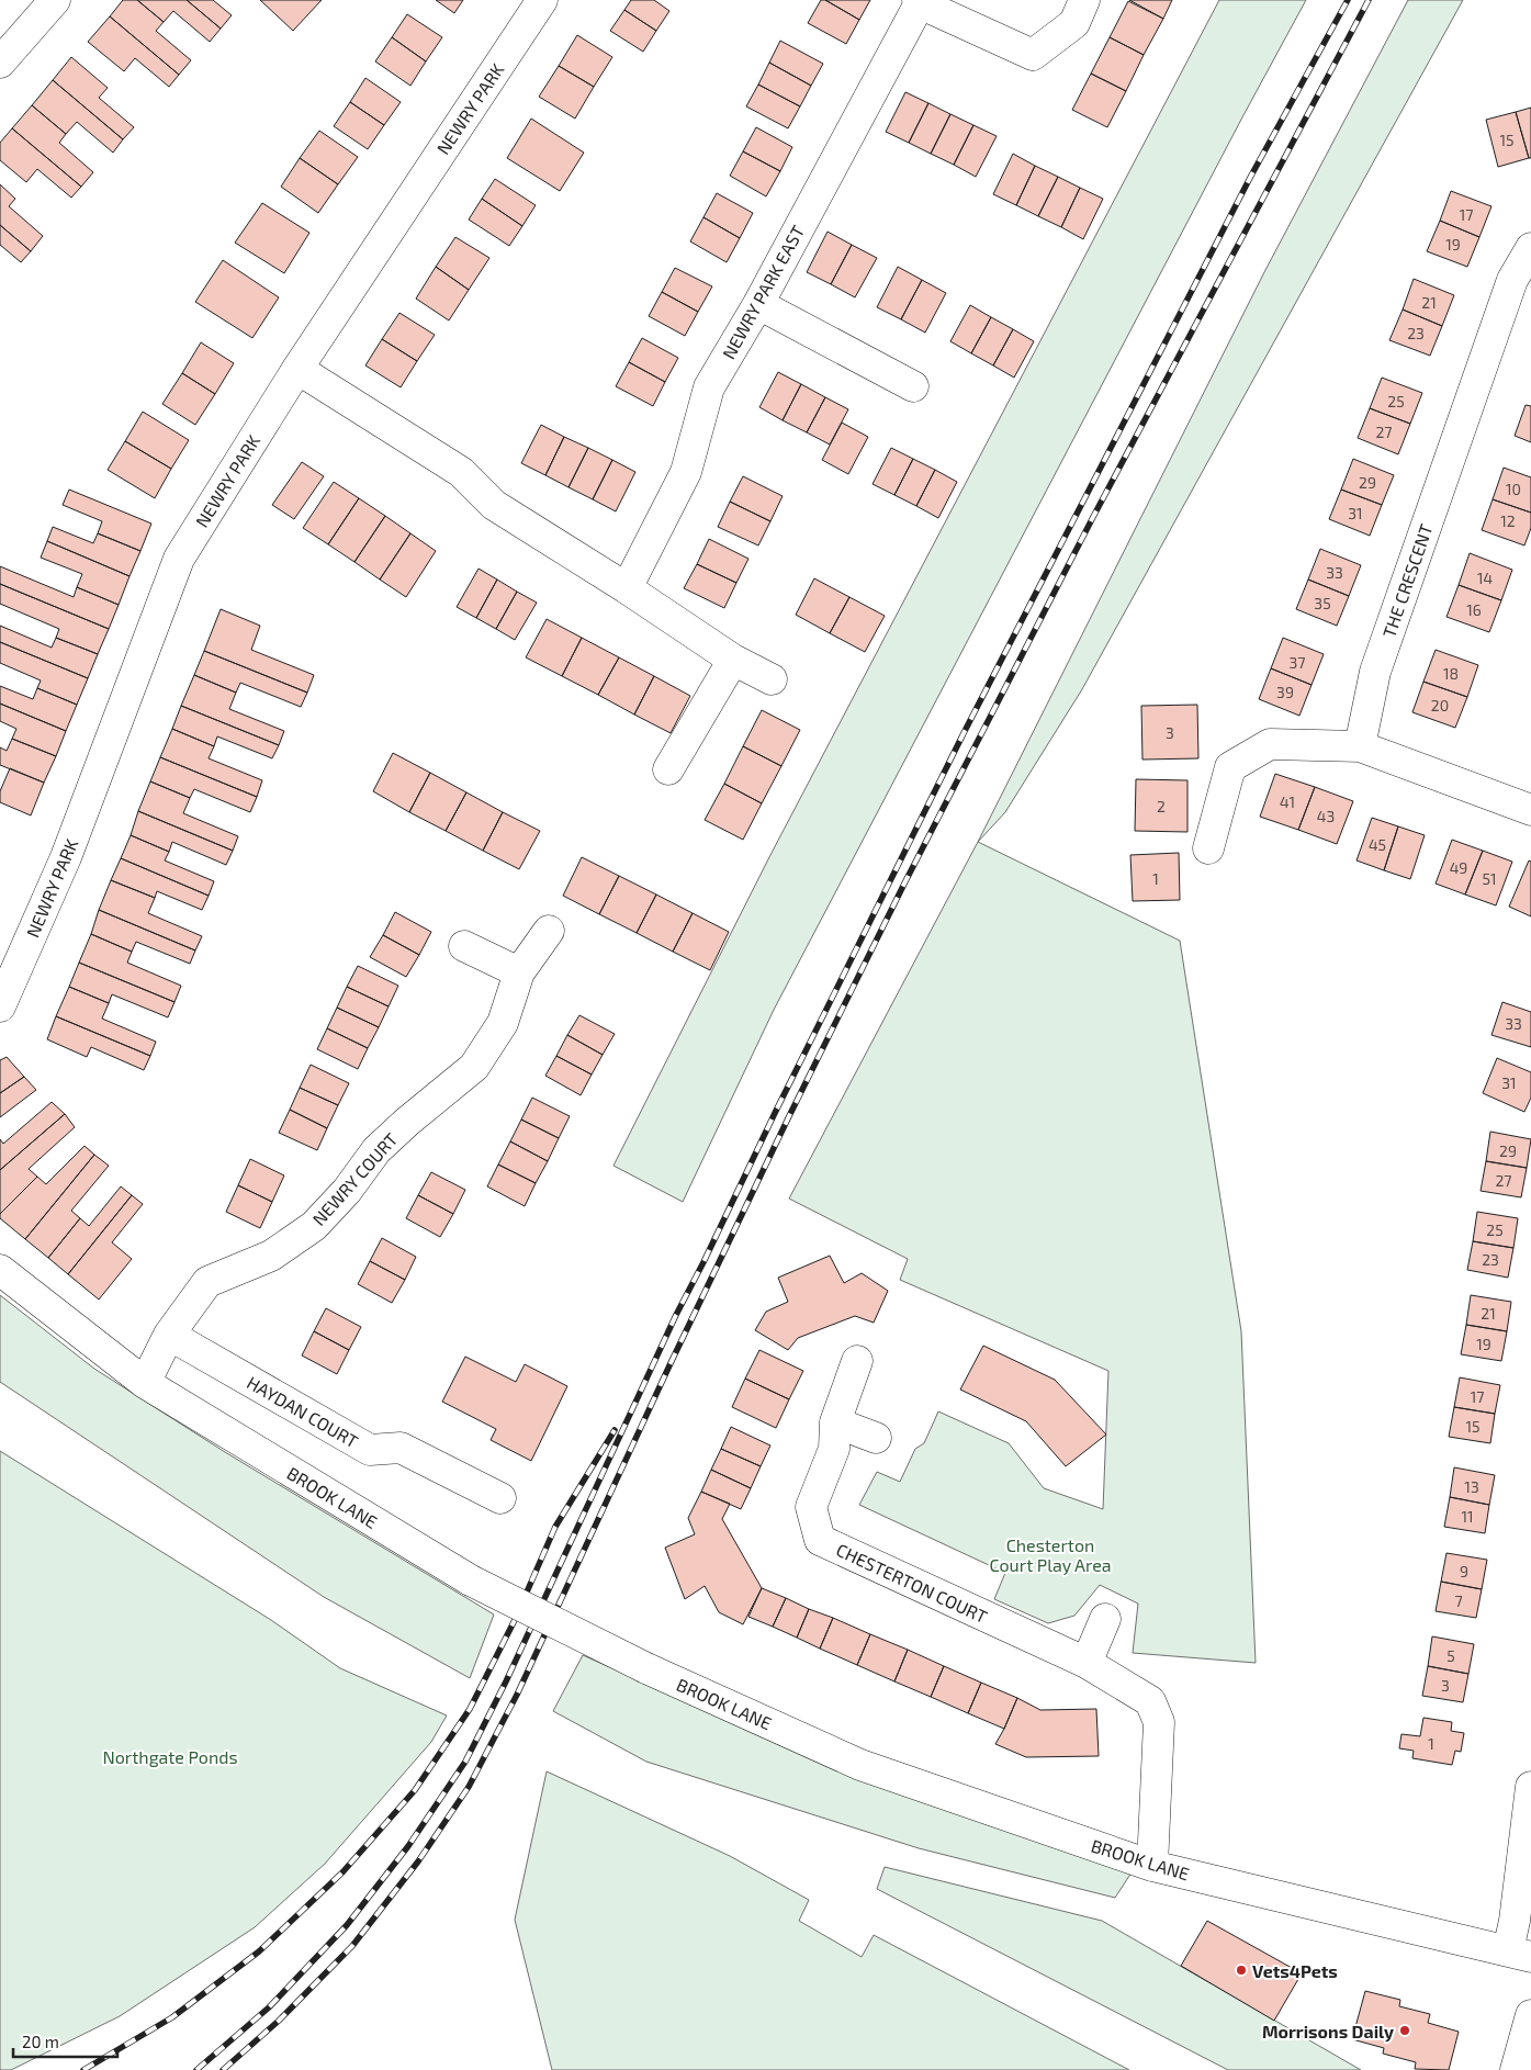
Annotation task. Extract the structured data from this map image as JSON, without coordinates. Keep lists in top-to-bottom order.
{
  "streets": {
    "street": [
      "NEWRY PARK",
      "NEWRY PARK EAST",
      "THE CRESCENT",
      "NEWRY COURT",
      "HAYDAN COURT",
      "BROOK LANE",
      "CHESTERTON COURT"
    ]
  },
  "crossings": [
    ["NEWRY COURT", "HAYDAN COURT"],
    ["NEWRY COURT", "BROOK LANE"],
    ["BROOK LANE", "CHESTERTON COURT"]
  ],
  "parks": ["Chesterton Court Play Area", "Northgate Ponds"],
  "places": ["Vets4Pets", "Morrisons Daily"],
  "house_numbers": [
    "15",
    "17",
    "19",
    "21",
    "23",
    "25",
    "27",
    "29",
    "10",
    "31",
    "12",
    "33",
    "14",
    "35",
    "16",
    "37",
    "18",
    "39",
    "20",
    "3",
    "41",
    "2",
    "43",
    "45",
    "49",
    "1",
    "51",
    "33",
    "31",
    "29",
    "27",
    "25",
    "23",
    "21",
    "19",
    "17",
    "15",
    "13",
    "11",
    "9",
    "7",
    "5",
    "3",
    "1"
  ],
  "scale_bar": "20 m"
}
